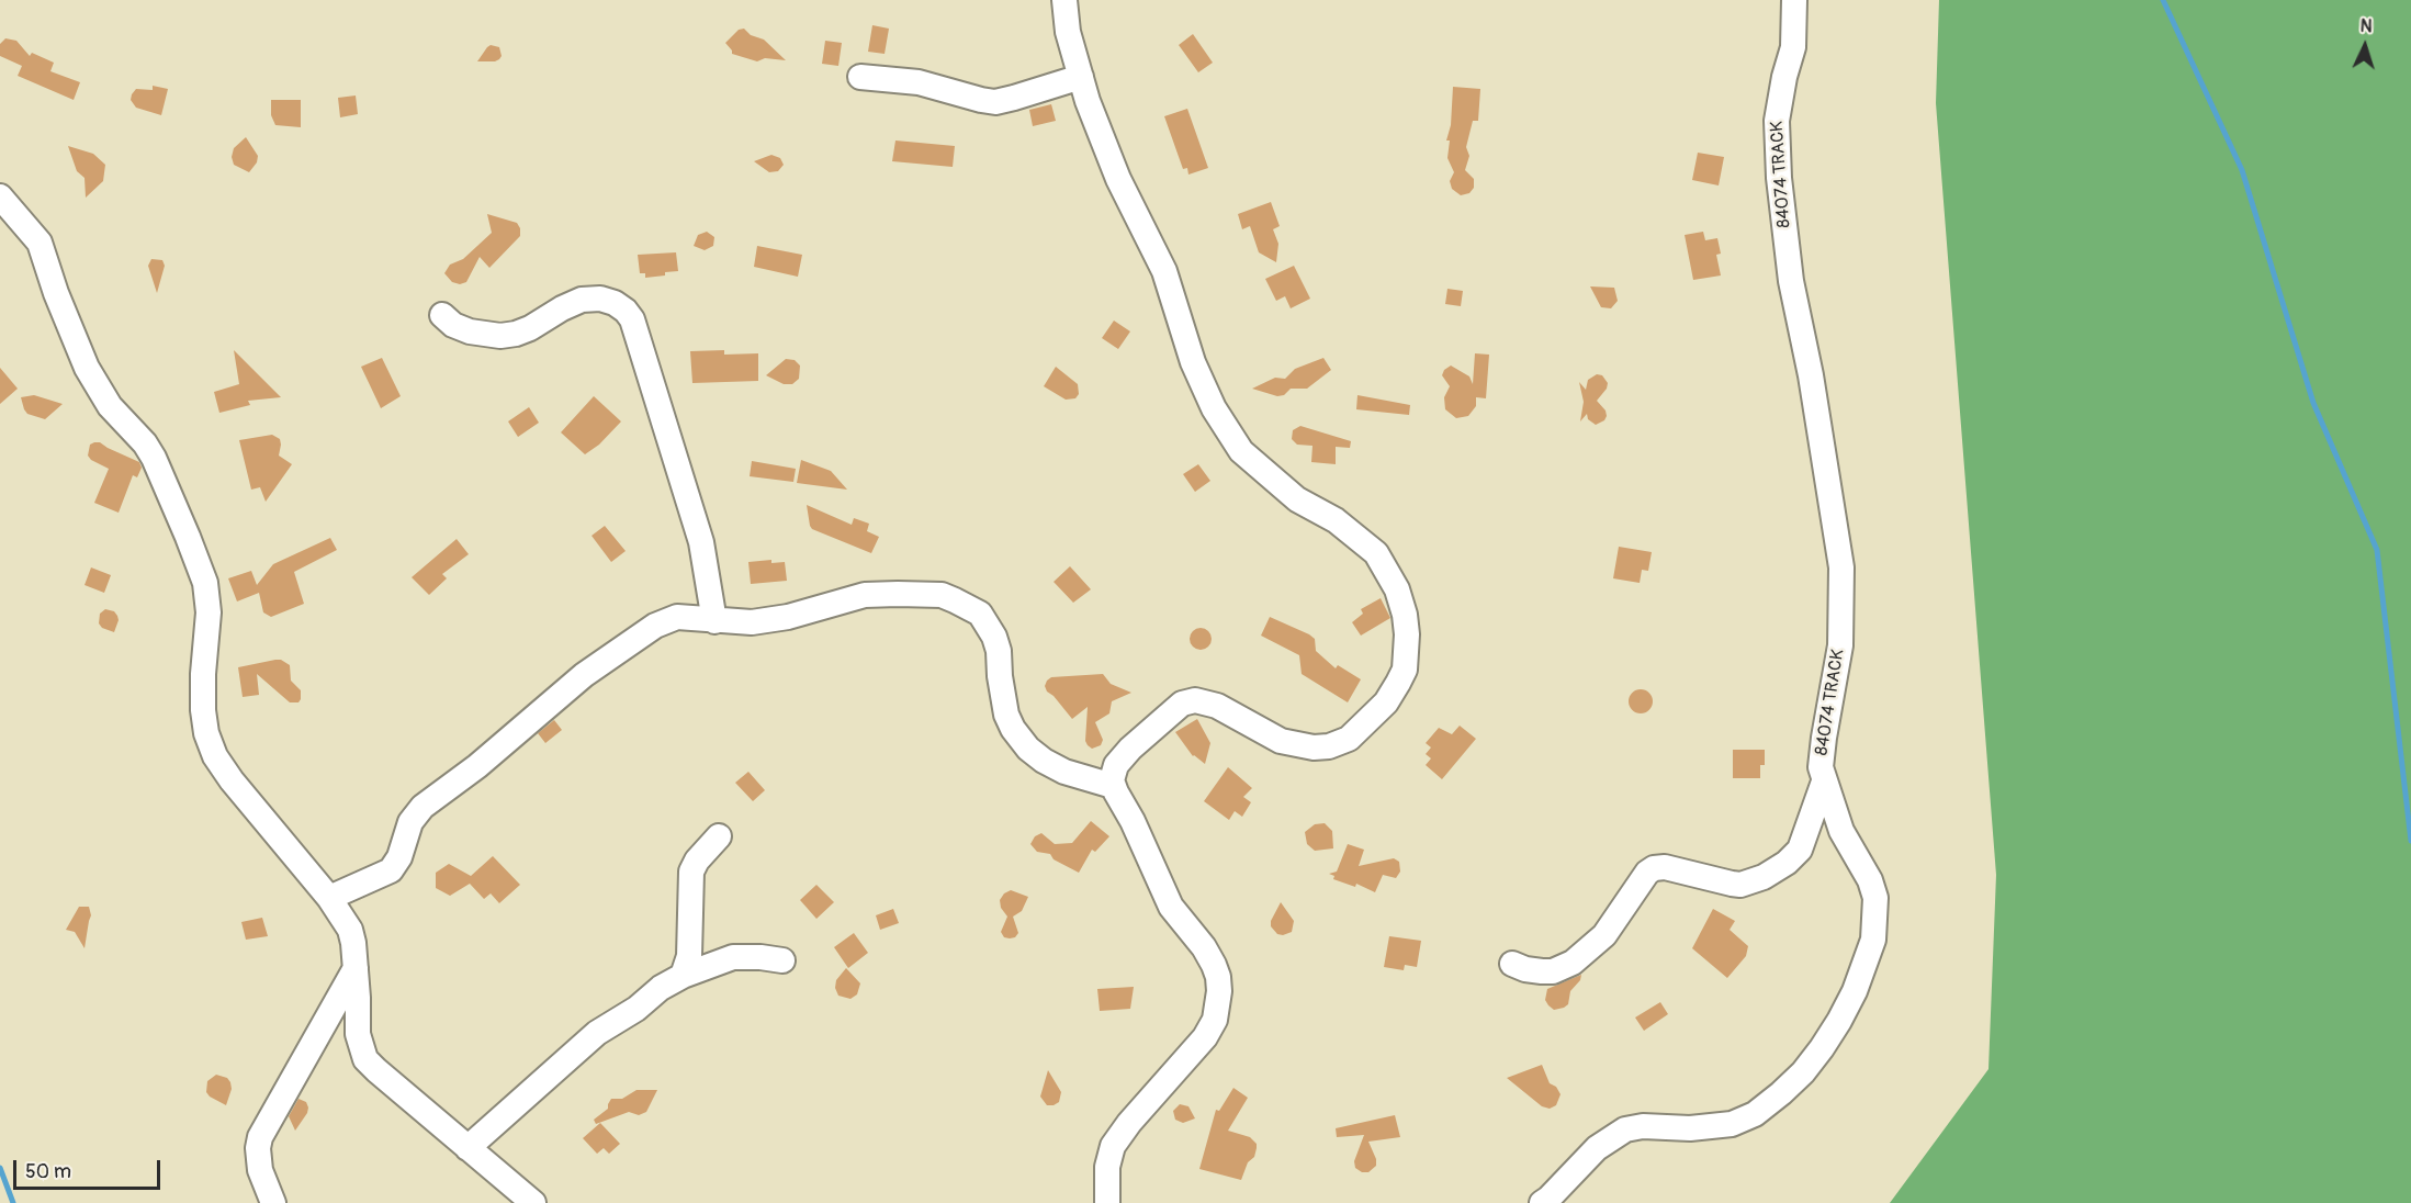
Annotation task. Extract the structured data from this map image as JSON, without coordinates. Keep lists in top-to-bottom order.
{
  "streets": {
    "street": ["84074 TRACK"]
  },
  "scale_bar": "50 m",
  "north": "top"
}
